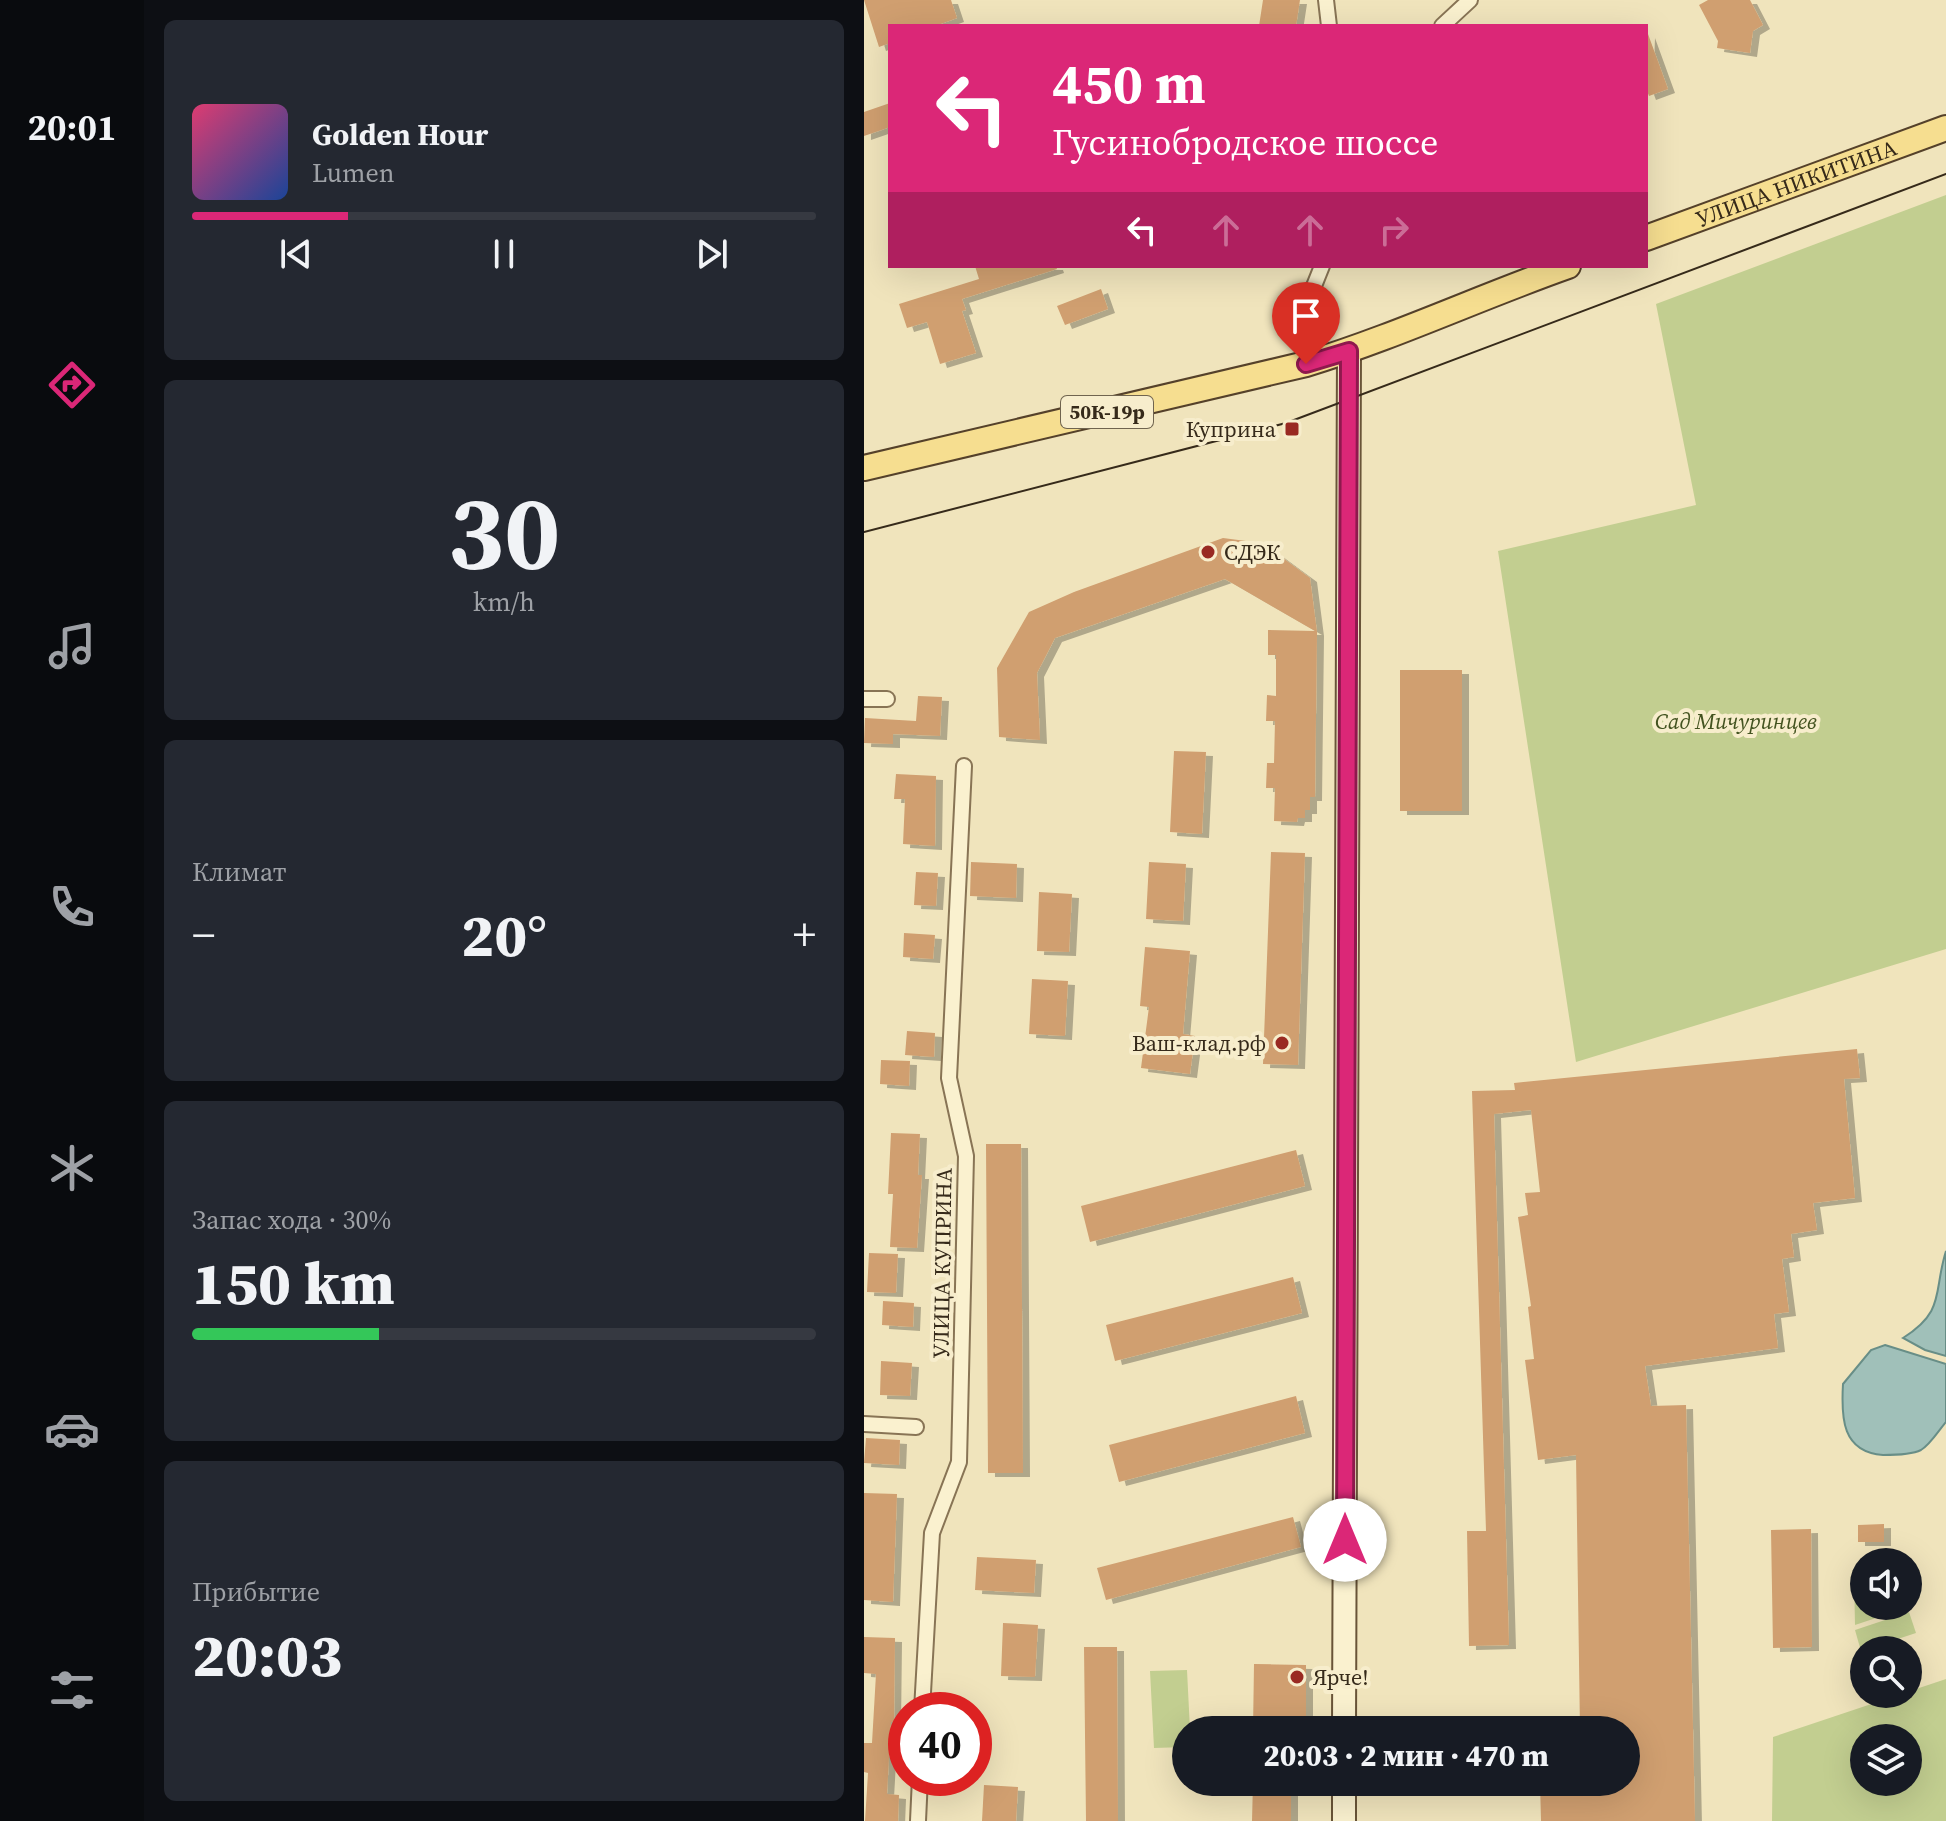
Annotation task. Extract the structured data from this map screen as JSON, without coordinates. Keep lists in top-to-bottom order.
{
  "streets": {
    "main road": ["УЛИЦА НИКИТИНА", "50К-19р"],
    "street": ["УЛИЦА КУПРИНА"]
  },
  "parks": ["Сад Мичуринцев"],
  "places": {
    "transit": ["Куприна"],
    "other": ["СДЭК", "Ваш-клад.рф", "Ярче!"]
  },
  "page": {
    "tabs": "20:01",
    "turn": ["450 m", "Гусинобродское шоссе"],
    "song": ["Golden Hour", "Lumen"],
    "tile": [
      ["30", "km/h"],
      "Климат",
      ["Запас хода · 30%", "150 km"],
      ["Прибытие", "20:03"]
    ],
    "heat": ["−", "20°", "+"],
    "limit": "40",
    "trip": "20:03 · 2 мин · 470 m"
  }
}
